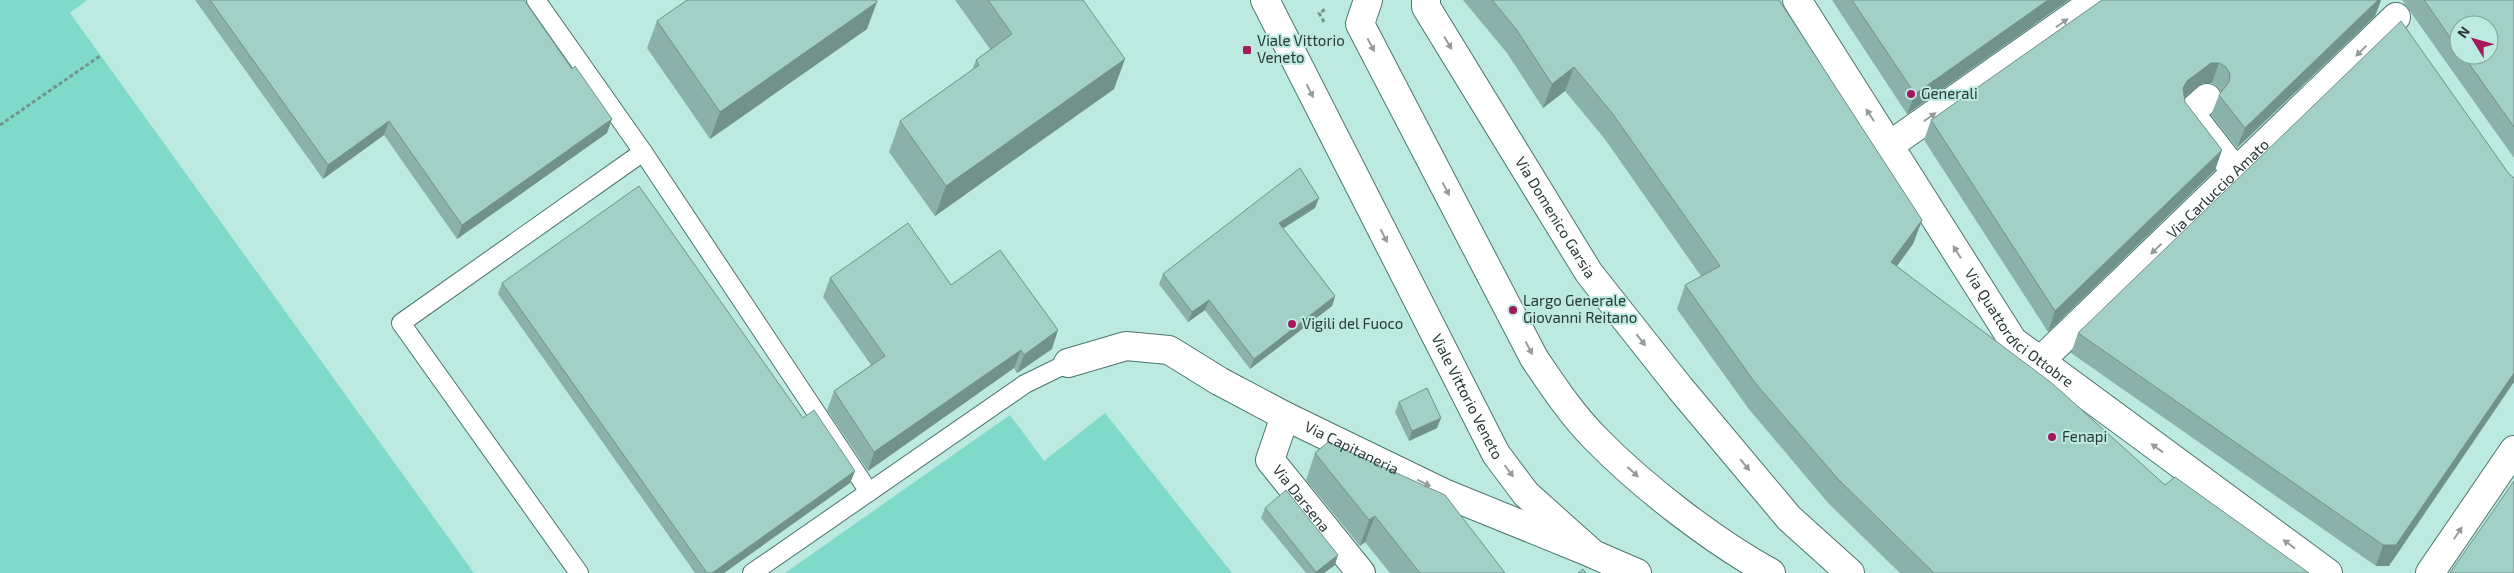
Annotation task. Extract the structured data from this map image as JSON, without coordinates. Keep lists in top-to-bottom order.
{
  "streets": {
    "street": [
      "Via Carluccio Amato",
      "Via Domenico Garsia",
      "Via Quattordici Ottobre",
      "Viale Vittorio Veneto",
      "Via Capitaneria",
      "Via Darsena"
    ]
  },
  "crossings": [
    ["Via Carluccio Amato", "Via Quattordici Ottobre"],
    ["Viale Vittorio Veneto", "Via Capitaneria"],
    ["Via Capitaneria", "Via Darsena"]
  ],
  "one_way": ["Via Quattordici Ottobre", "Via Capitaneria"],
  "places": {
    "transit": ["Viale Vittorio Veneto"],
    "other": [
      "Generali",
      "Largo Generale Giovanni Reitano",
      "Vigili del Fuoco",
      "Fenapi"
    ]
  },
  "north": "top left"
}
